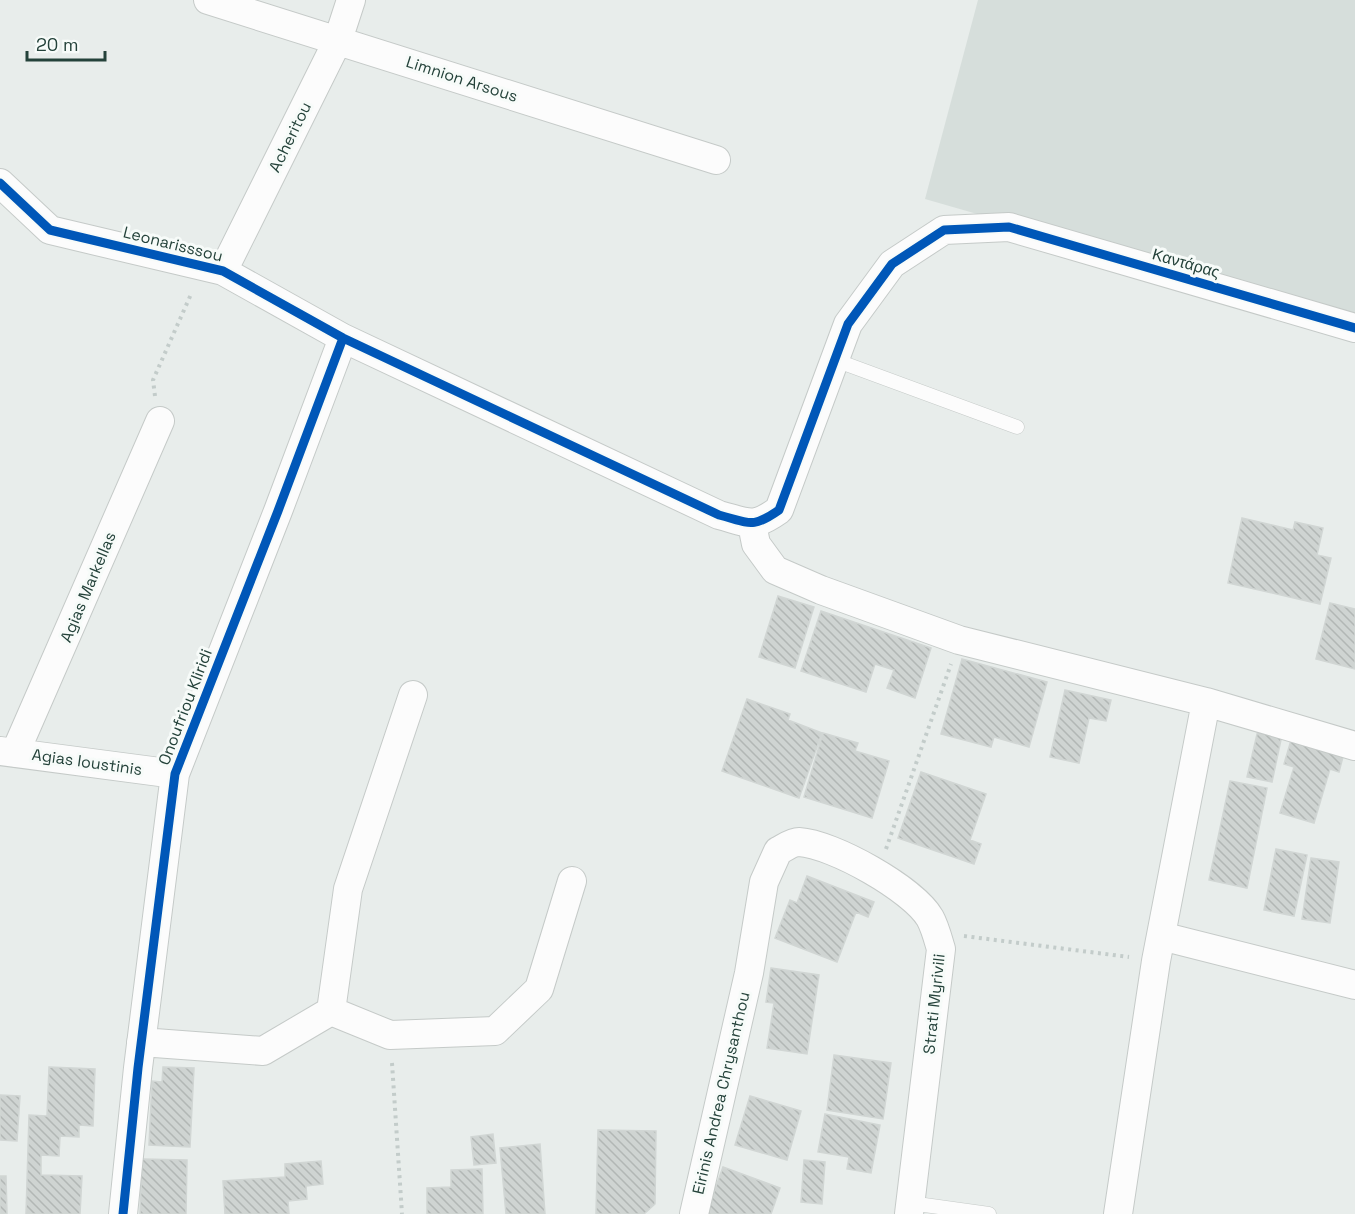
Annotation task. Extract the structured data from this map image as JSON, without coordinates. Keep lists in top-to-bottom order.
{
  "streets": {
    "street": [
      "Limnion Arsous",
      "Acheritou",
      "Leonarisssou",
      "Καντάρας",
      "Agias Markellas",
      "Onoufriou Kliridi",
      "Agias Ioustinis",
      "Strati Myrivili",
      "Eirinis Andrea Chrysanthou"
    ]
  },
  "crossings": [
    ["Limnion Arsous", "Acheritou"],
    ["Acheritou", "Leonarisssou"],
    ["Leonarisssou", "Καντάρας"],
    ["Leonarisssou", "Onoufriou Kliridi"],
    ["Agias Markellas", "Agias Ioustinis"],
    ["Onoufriou Kliridi", "Agias Ioustinis"],
    ["Strati Myrivili", "Eirinis Andrea Chrysanthou"]
  ],
  "scale_bar": "20 m"
}
